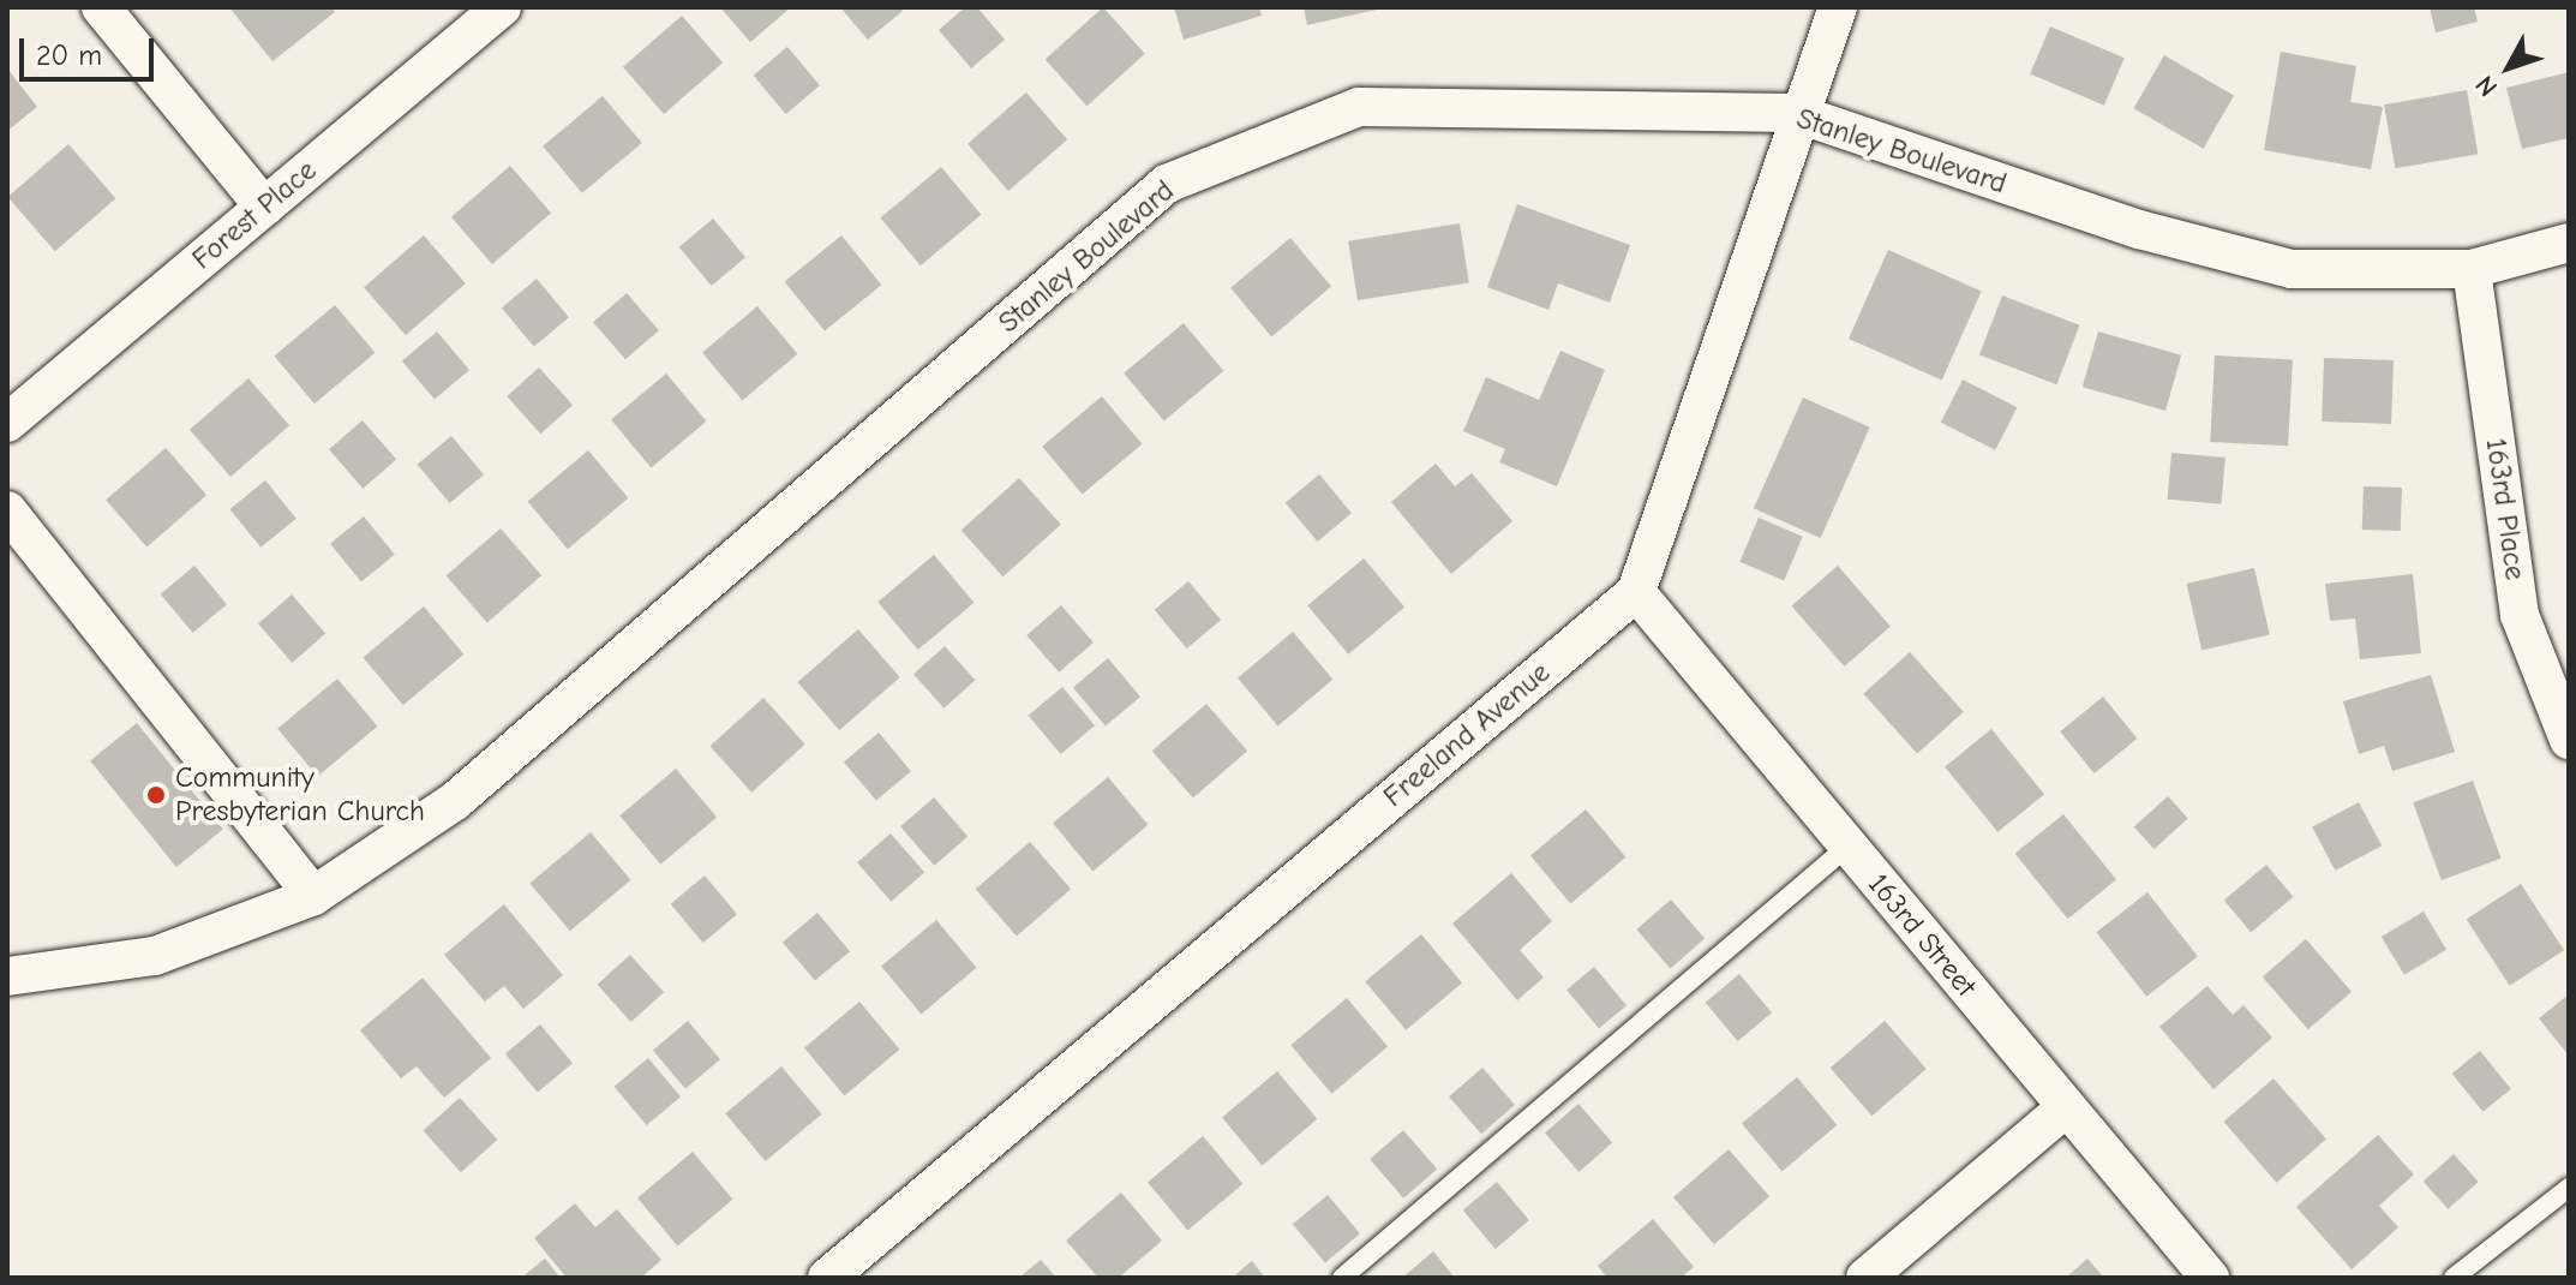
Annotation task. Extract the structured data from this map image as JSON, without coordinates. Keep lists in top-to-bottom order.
{
  "streets": {
    "street": [
      "Stanley Boulevard",
      "Forest Place",
      "163rd Place",
      "Freeland Avenue",
      "163rd Street"
    ]
  },
  "crossings": [
    ["Stanley Boulevard", "163rd Place"],
    ["Freeland Avenue", "163rd Street"]
  ],
  "places": ["Community Presbyterian Church"],
  "scale_bar": "20 m",
  "north": "bottom left"
}
